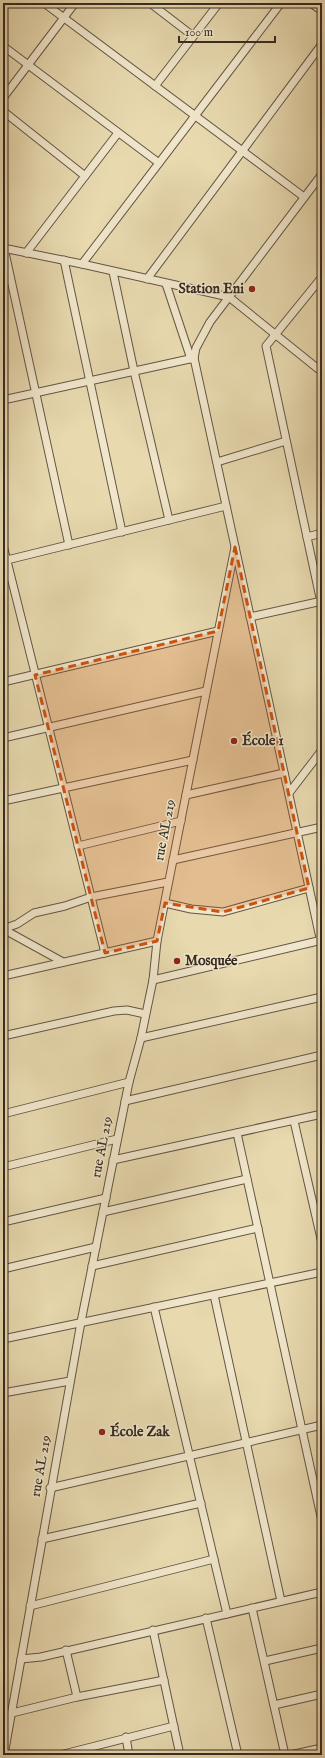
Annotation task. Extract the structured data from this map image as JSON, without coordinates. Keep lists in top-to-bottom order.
{
  "streets": {
    "street": ["rue AL 219"]
  },
  "places": [
    "Station Eni",
    "École 1",
    "Mosquée",
    "École Zak"
  ],
  "scale_bar": "100 m"
}
